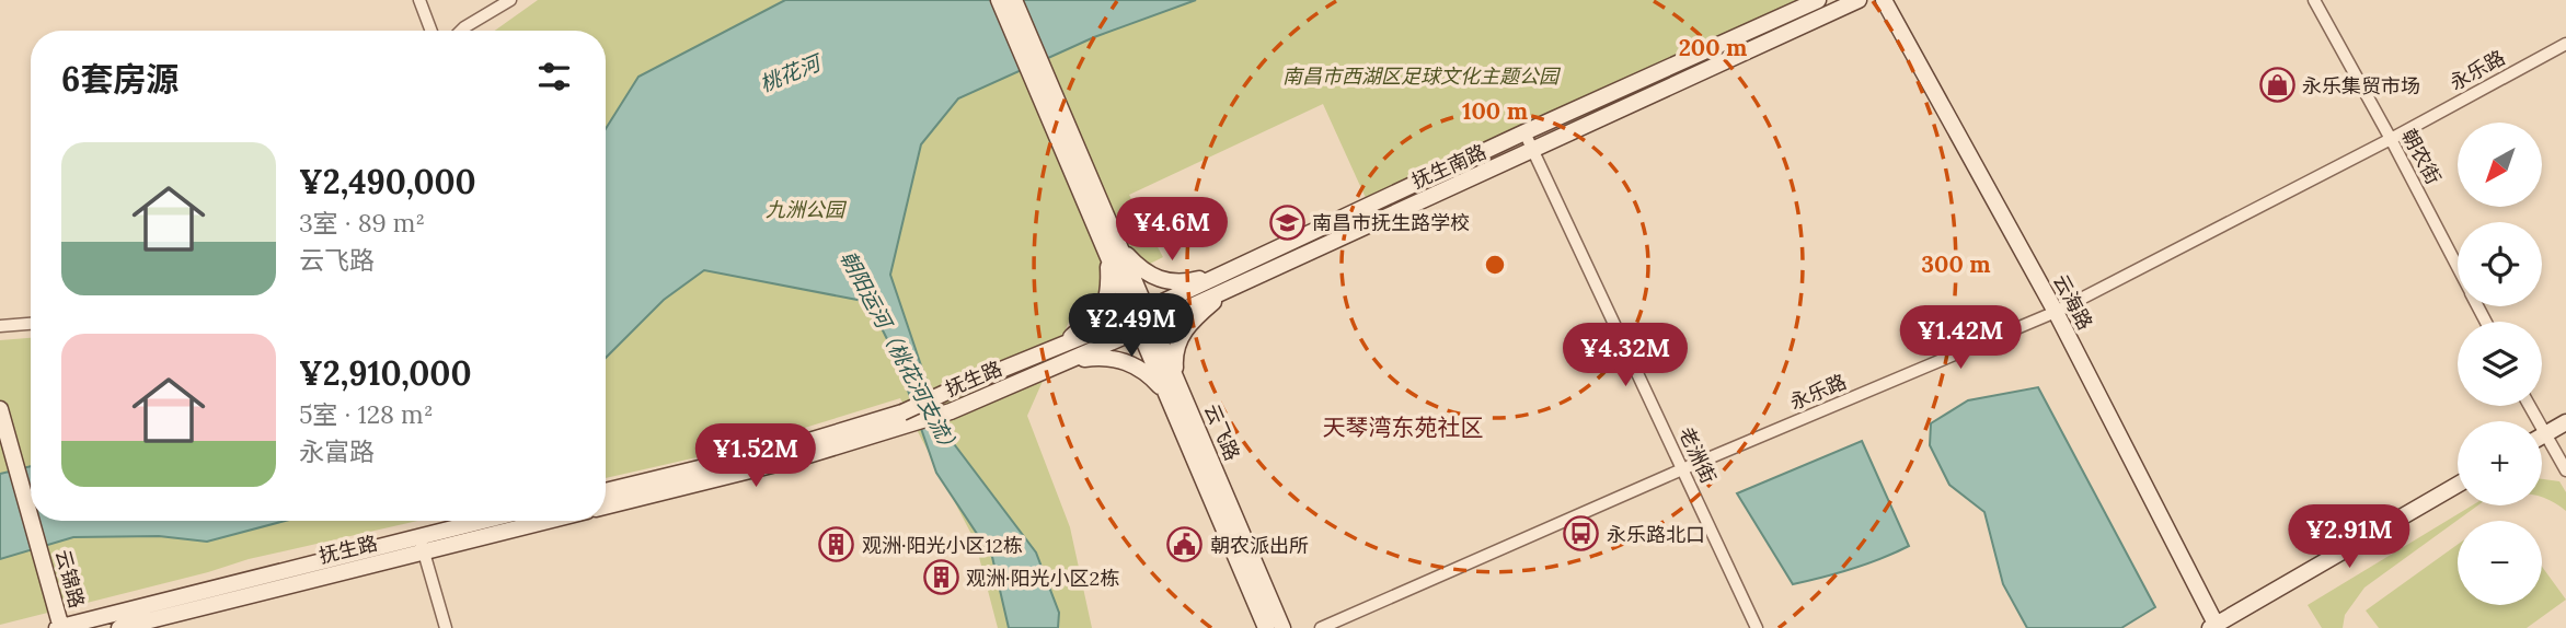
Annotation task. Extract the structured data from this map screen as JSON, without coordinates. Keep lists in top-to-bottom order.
{
  "streets": {
    "main road": [
      "抚生南路",
      "云海路",
      "抚生路",
      "云飞路",
      "云锦路"
    ],
    "street": ["永乐路", "朝农街", "老洲街"]
  },
  "crossings": [
    ["永乐路", "朝农街"],
    ["永乐路", "云海路"],
    ["永乐路", "老洲街"],
    ["抚生南路", "抚生路"],
    ["抚生南路", "云飞路"],
    ["抚生南路", "老洲街"],
    ["抚生路", "云飞路"],
    ["抚生路", "云锦路"]
  ],
  "districts": ["天琴湾东苑社区"],
  "water": ["桃花河", "朝阳运河（桃花河支流）"],
  "parks": ["南昌市西湖区足球文化主题公园", "九洲公园"],
  "places": {
    "shop": ["永乐集贸市场"],
    "school or university": ["南昌市抚生路学校"],
    "bus stop": ["永乐路北口"],
    "building": ["观洲·阳光小区12栋", "观洲·阳光小区2栋"],
    "public building": ["朝农派出所"]
  },
  "north": "bottom left",
  "page": {
    "heading": "6套房源",
    "map_buttons": ["+", "−"],
    "list": [
      {
        "name": "¥2,490,000",
        "note": "3室 · 89 m² · 云飞路"
      },
      {
        "name": "¥2,910,000",
        "note": "5室 · 128 m² · 永富路"
      }
    ],
    "price": [
      "¥4.6M",
      "¥2.49M",
      "¥1.42M",
      "¥4.32M",
      "¥1.52M",
      "¥2.91M"
    ]
  },
  "rings": ["200 m", "100 m", "300 m"]
}
